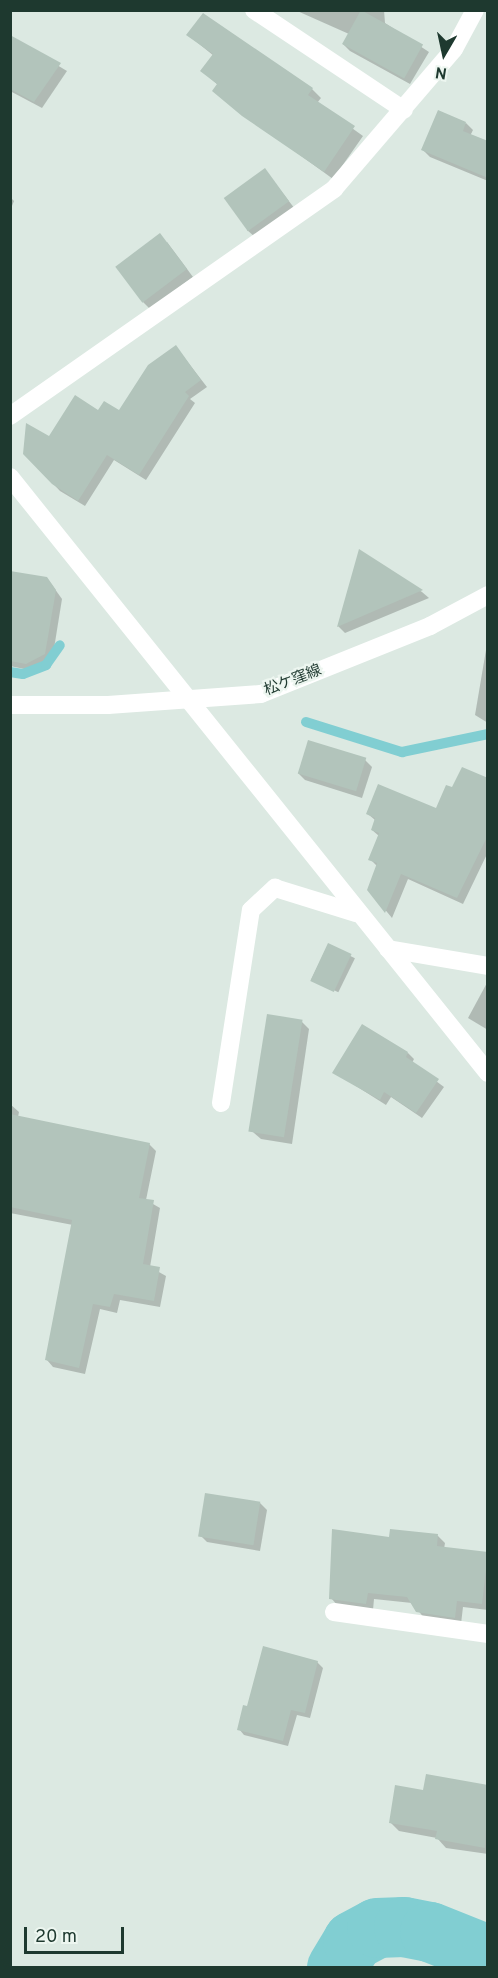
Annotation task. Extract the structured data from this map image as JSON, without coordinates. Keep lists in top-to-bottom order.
{
  "streets": {
    "street": ["松ケ窪線"]
  },
  "scale_bar": "20 m",
  "north": "bottom"
}
